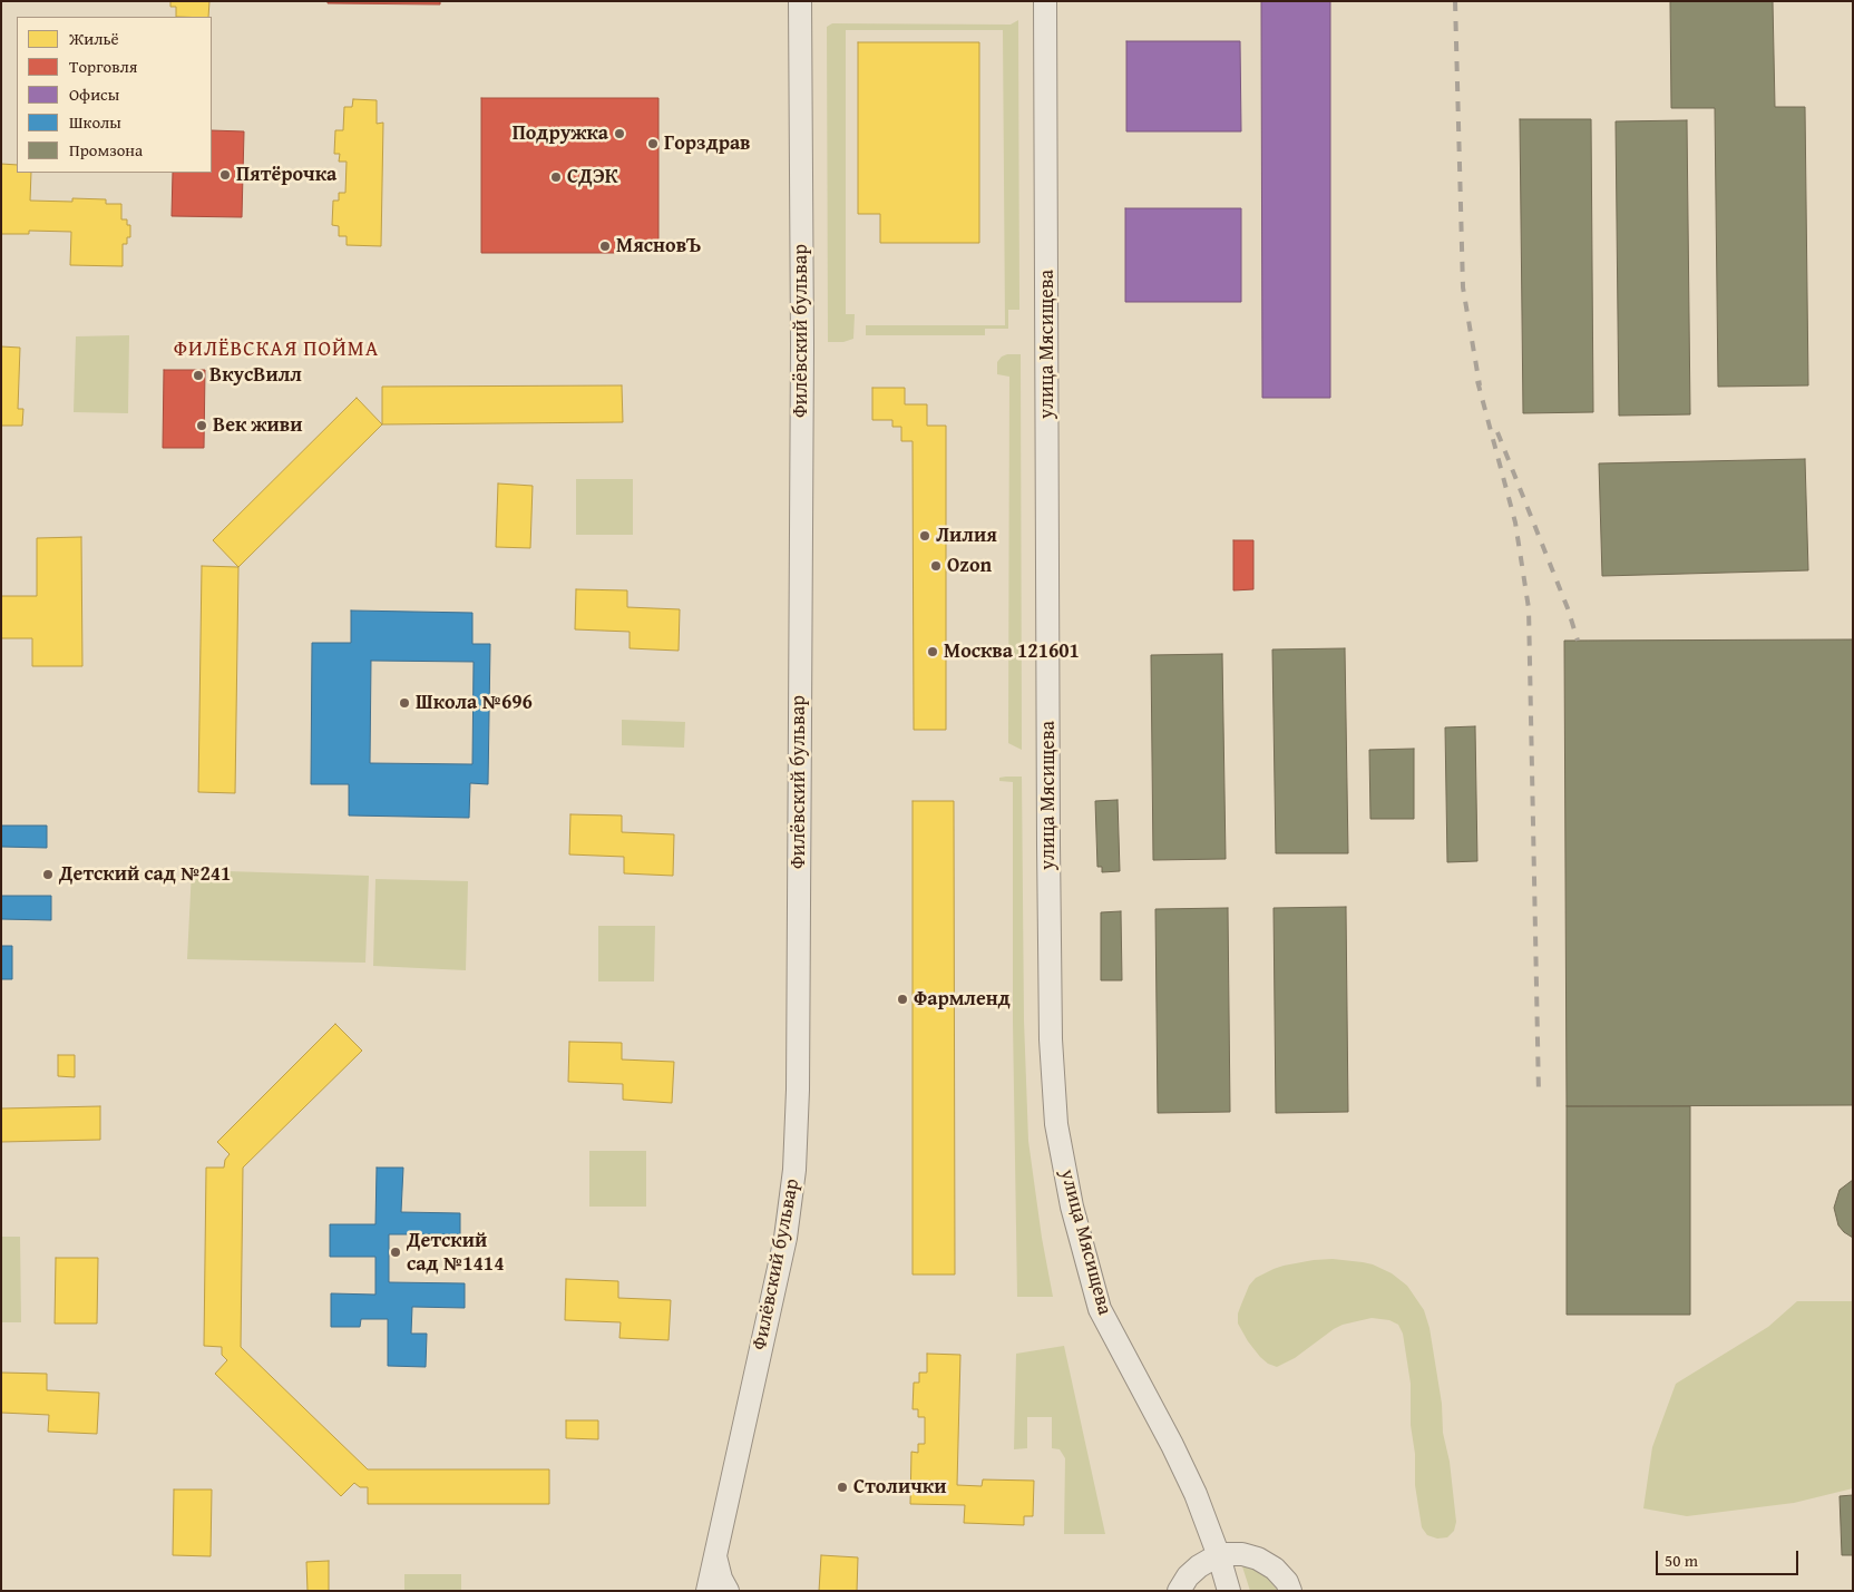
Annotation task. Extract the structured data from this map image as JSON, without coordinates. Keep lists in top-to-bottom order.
{
  "streets": {
    "street": ["Филёвский бульвар", "улица Мясищева"]
  },
  "districts": ["ФИЛЁВСКАЯ ПОЙМА"],
  "places": [
    "Подружка",
    "Горздрав",
    "Пятёрочка",
    "СДЭК",
    "МясновЪ",
    "ВкусВилл",
    "Век живи",
    "Лилия",
    "Ozon",
    "Москва 121601",
    "Школа №696",
    "Детский сад №241",
    "Фармленд",
    "Детский сад №1414",
    "Столички"
  ],
  "legend": [
    "Жильё",
    "Торговля",
    "Офисы",
    "Школы",
    "Промзона"
  ],
  "scale_bar": "50 m"
}
